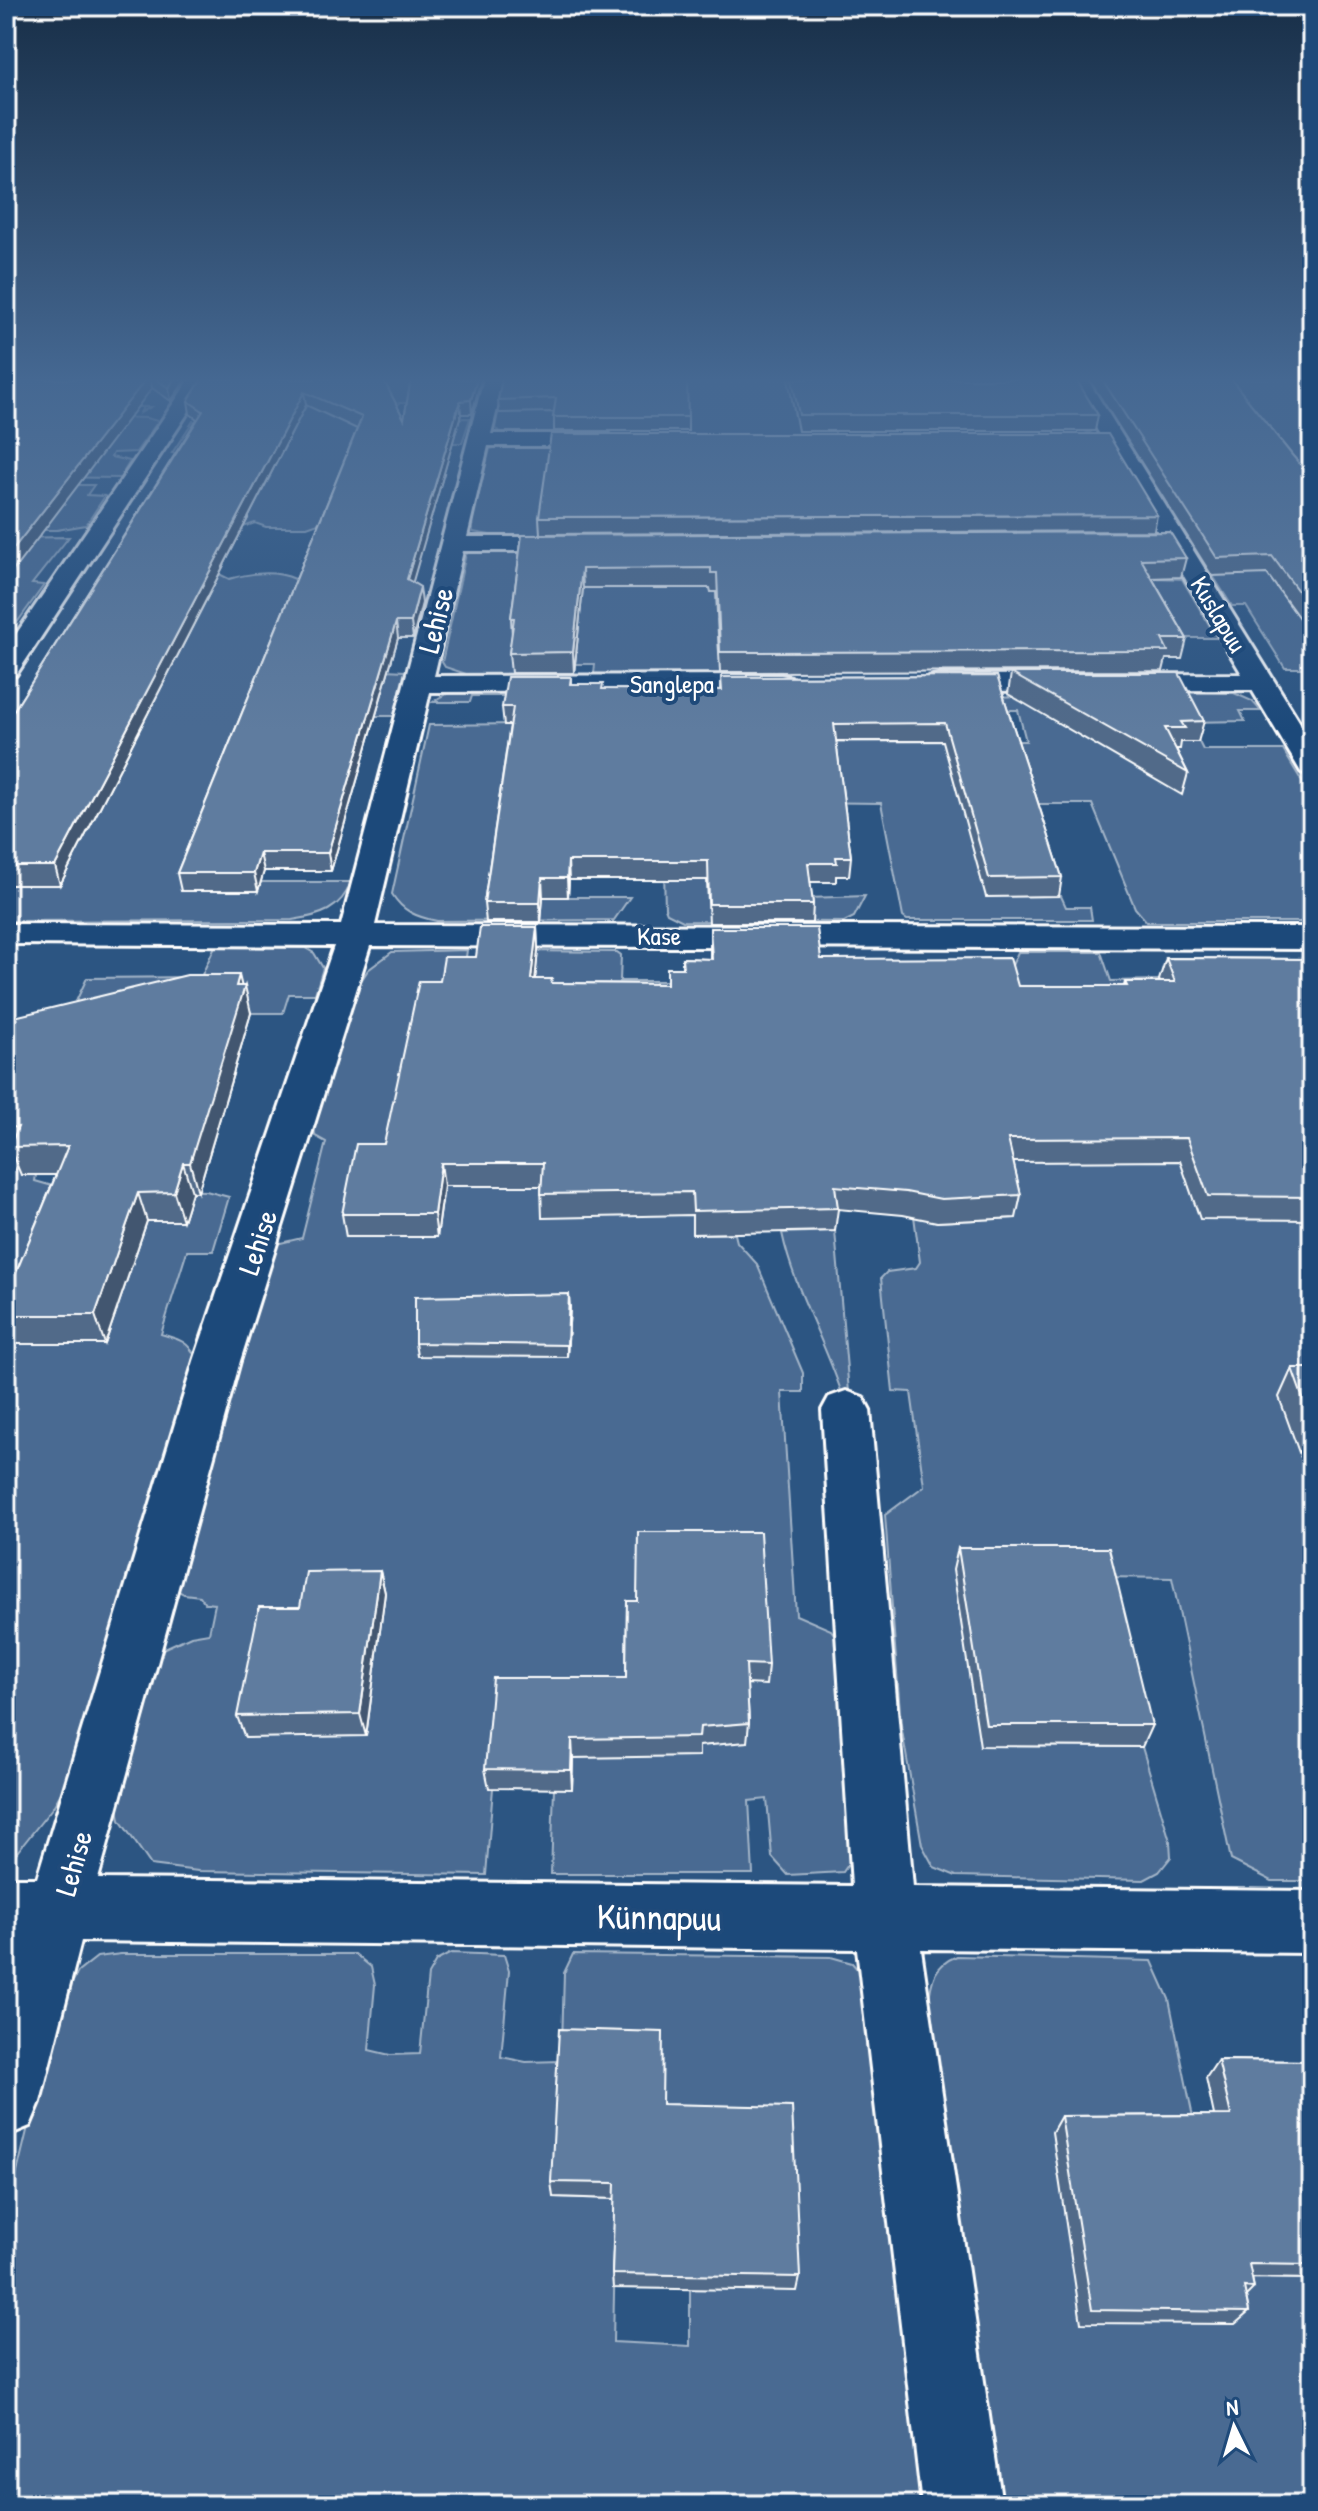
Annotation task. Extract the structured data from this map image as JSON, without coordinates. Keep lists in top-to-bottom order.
{
  "streets": {
    "street": [
      "Kuslapuu",
      "Lehise",
      "Sanglepa",
      "Kase",
      "Künnapuu"
    ]
  },
  "crossings": [
    ["Lehise", "Sanglepa"],
    ["Lehise", "Kase"],
    ["Lehise", "Künnapuu"]
  ],
  "north": "top"
}
